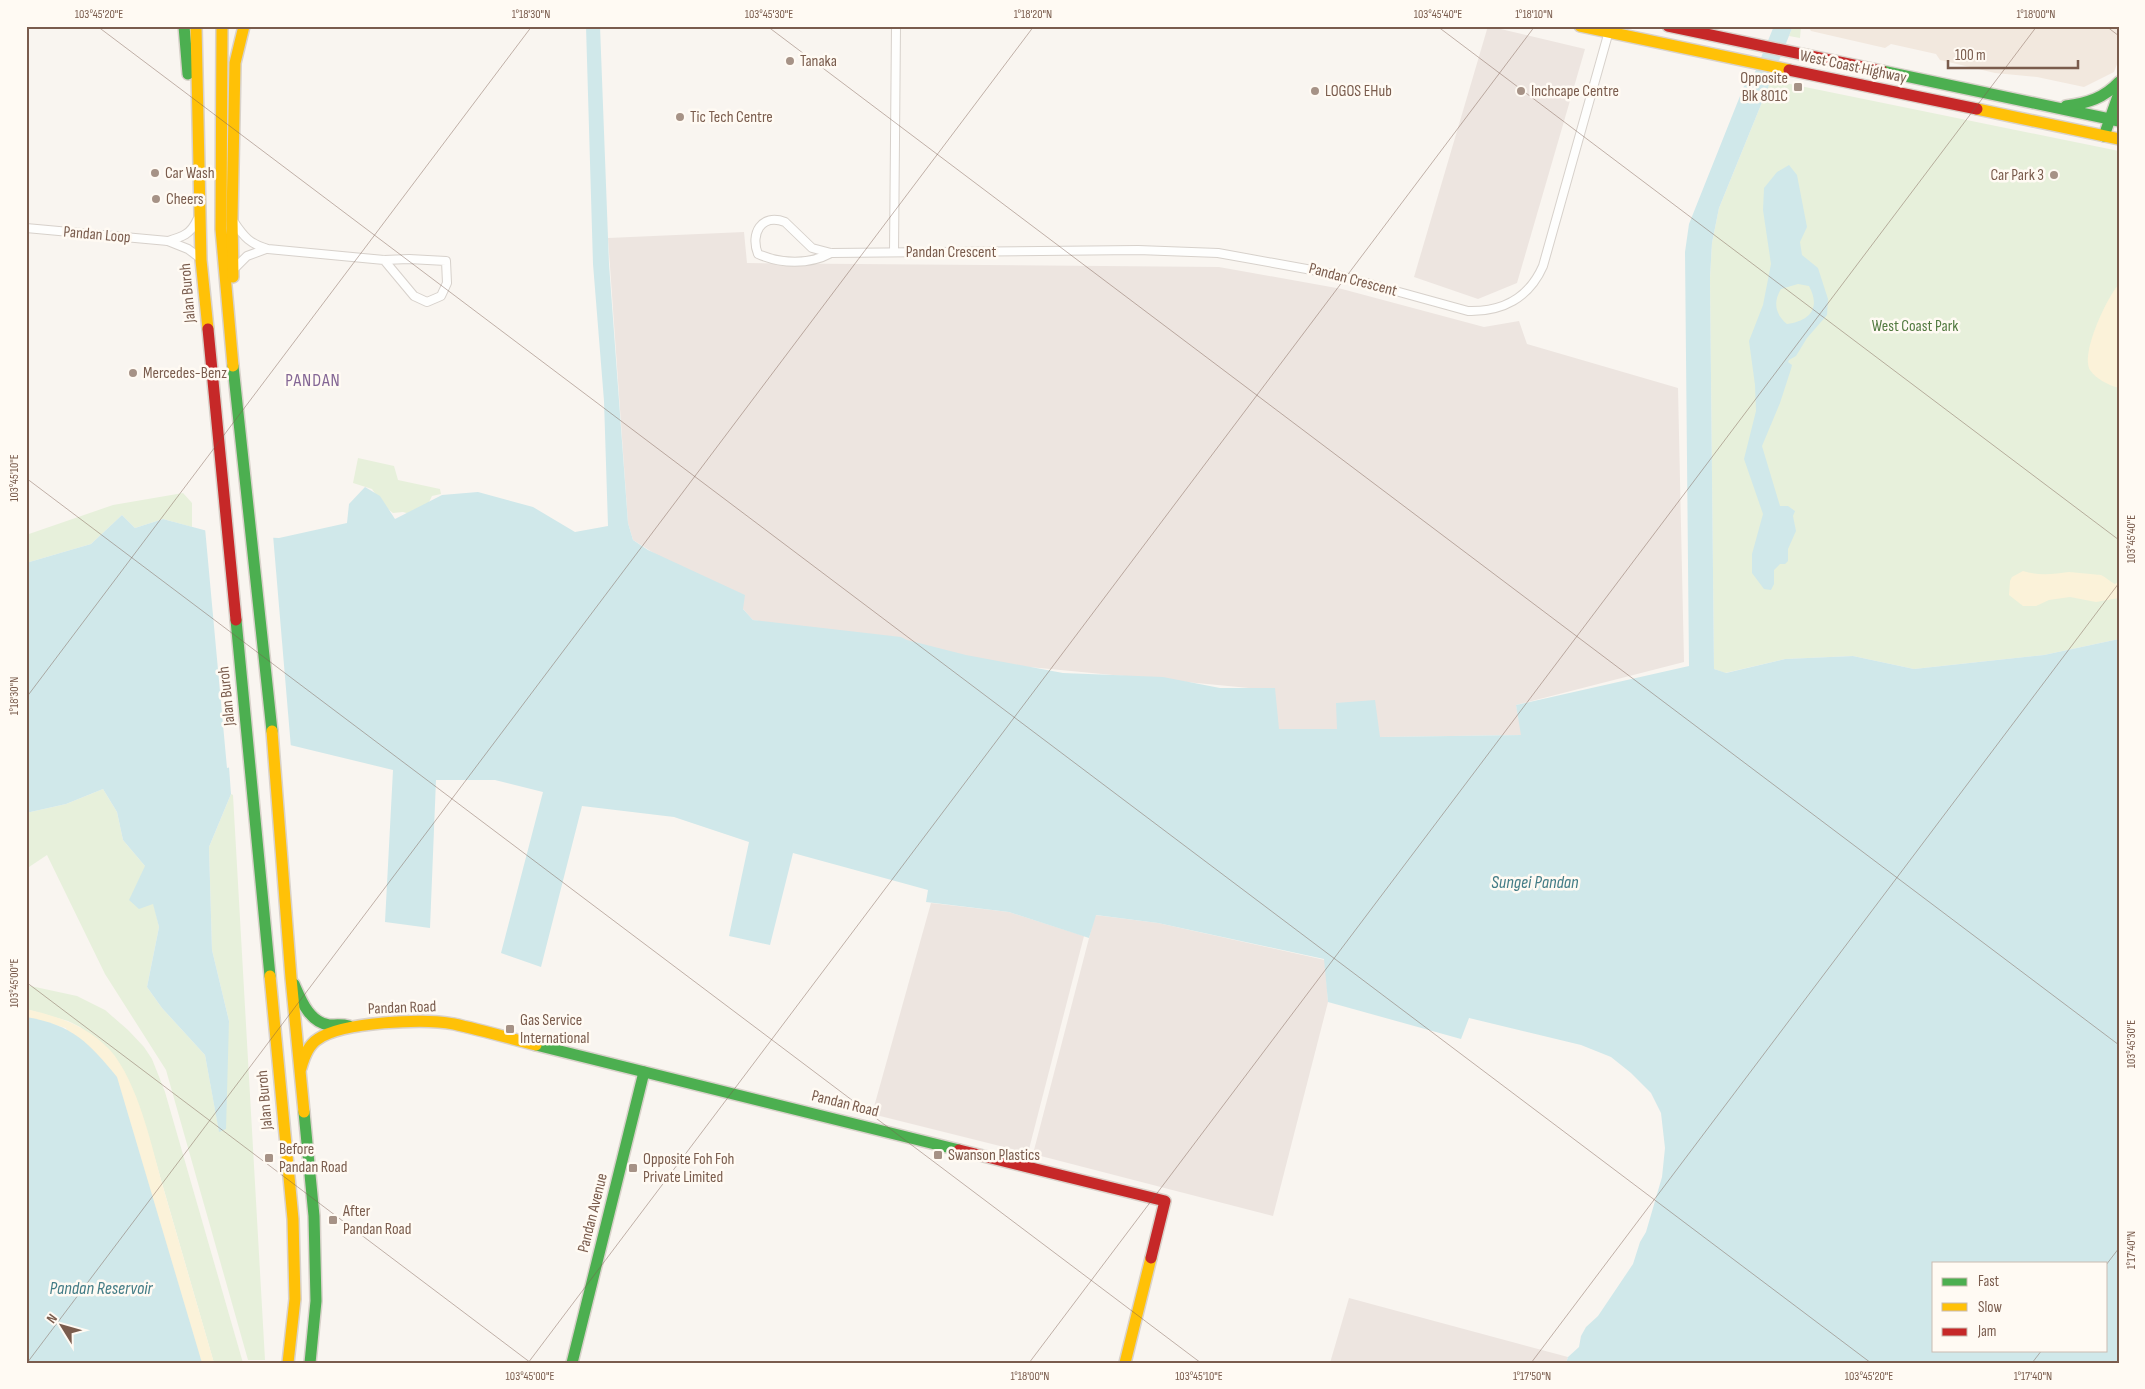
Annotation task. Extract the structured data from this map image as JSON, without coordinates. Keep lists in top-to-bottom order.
{
  "streets": {
    "main road": [
      "West Coast Highway",
      "Jalan Buroh",
      "Pandan Road",
      "Pandan Avenue"
    ],
    "street": ["Pandan Loop", "Pandan Crescent"]
  },
  "crossings": [
    ["West Coast Highway", "Pandan Crescent"],
    ["Pandan Loop", "Jalan Buroh"],
    ["Pandan Road", "Pandan Avenue"]
  ],
  "districts": ["PANDAN"],
  "water": ["Sungei Pandan", "Pandan Reservoir"],
  "parks": ["West Coast Park"],
  "places": {
    "other": [
      "Tanaka",
      "LOGOS EHub",
      "Inchcape Centre",
      "Tic Tech Centre",
      "Car Wash",
      "Car Park 3",
      "Cheers",
      "Mercedes-Benz"
    ],
    "transit": [
      "Opposite Blk 801C",
      "Gas Service International",
      "Swanson Plastics",
      "Before Pandan Road",
      "Opposite Foh Foh Private Limited",
      "After Pandan Road"
    ]
  },
  "legend": ["Fast", "Slow", "Jam"],
  "scale_bar": "100 m",
  "north": "top left",
  "coordinates": [
    "103°45'20\"E",
    "1°18'30\"N",
    "103°45'30\"E",
    "1°18'20\"N",
    "103°45'40\"E",
    "1°18'10\"N",
    "1°18'00\"N",
    "103°45'10\"E",
    "103°45'00\"E",
    "1°17'40\"N",
    "1°17'50\"N"
  ]
}
